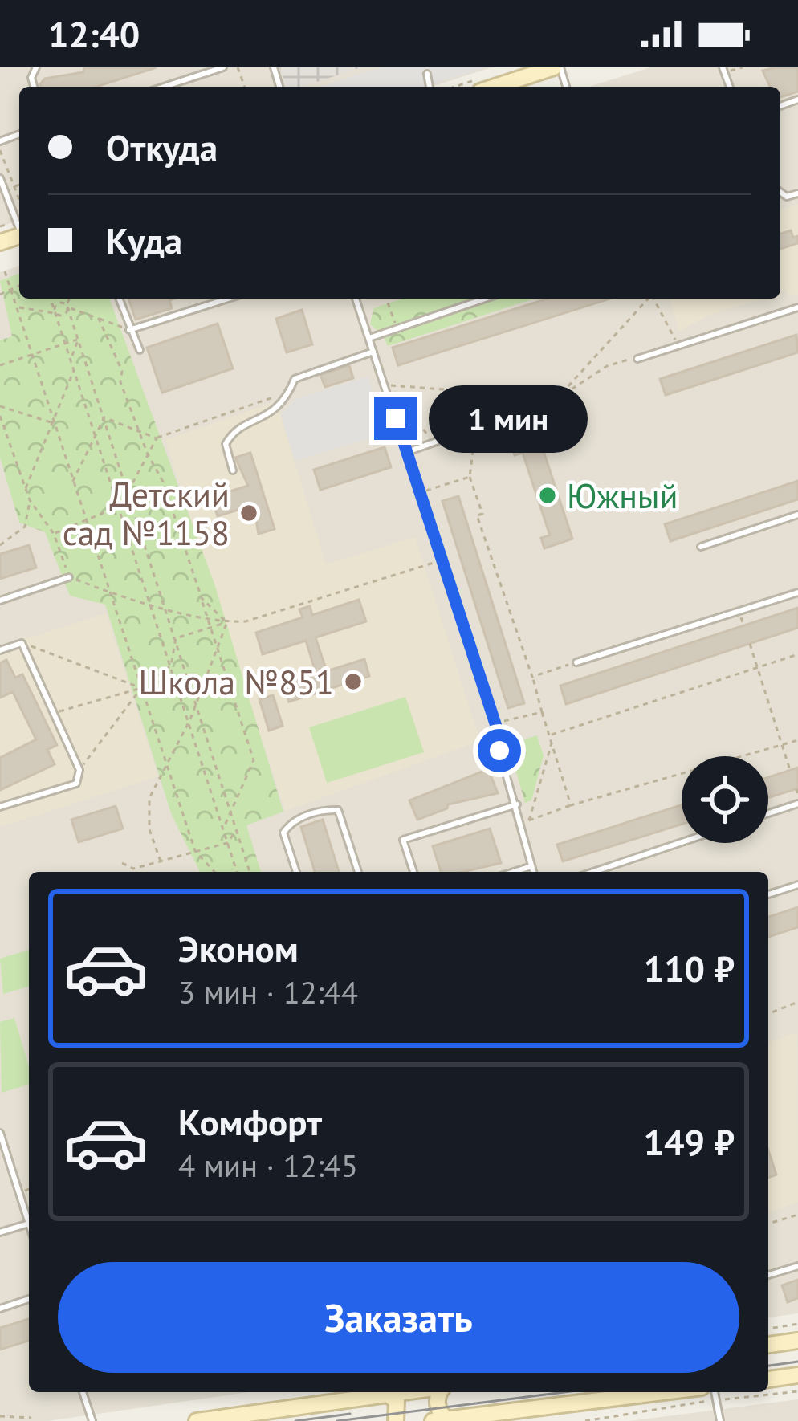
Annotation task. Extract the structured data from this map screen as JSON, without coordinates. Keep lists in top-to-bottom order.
{
  "places": ["Южный", "Детский сад №1158", "Школа №851"],
  "page": {
    "status": "12:40",
    "banner": ["Откуда", "Куда"],
    "bubble": "1 мин",
    "list": [
      {
        "name": "Эконом",
        "note": "3 мин · 12:44",
        "value": "110 ₽"
      },
      {
        "name": "Комфорт",
        "note": "4 мин · 12:45",
        "value": "149 ₽"
      }
    ],
    "buttons": "Заказать"
  }
}
